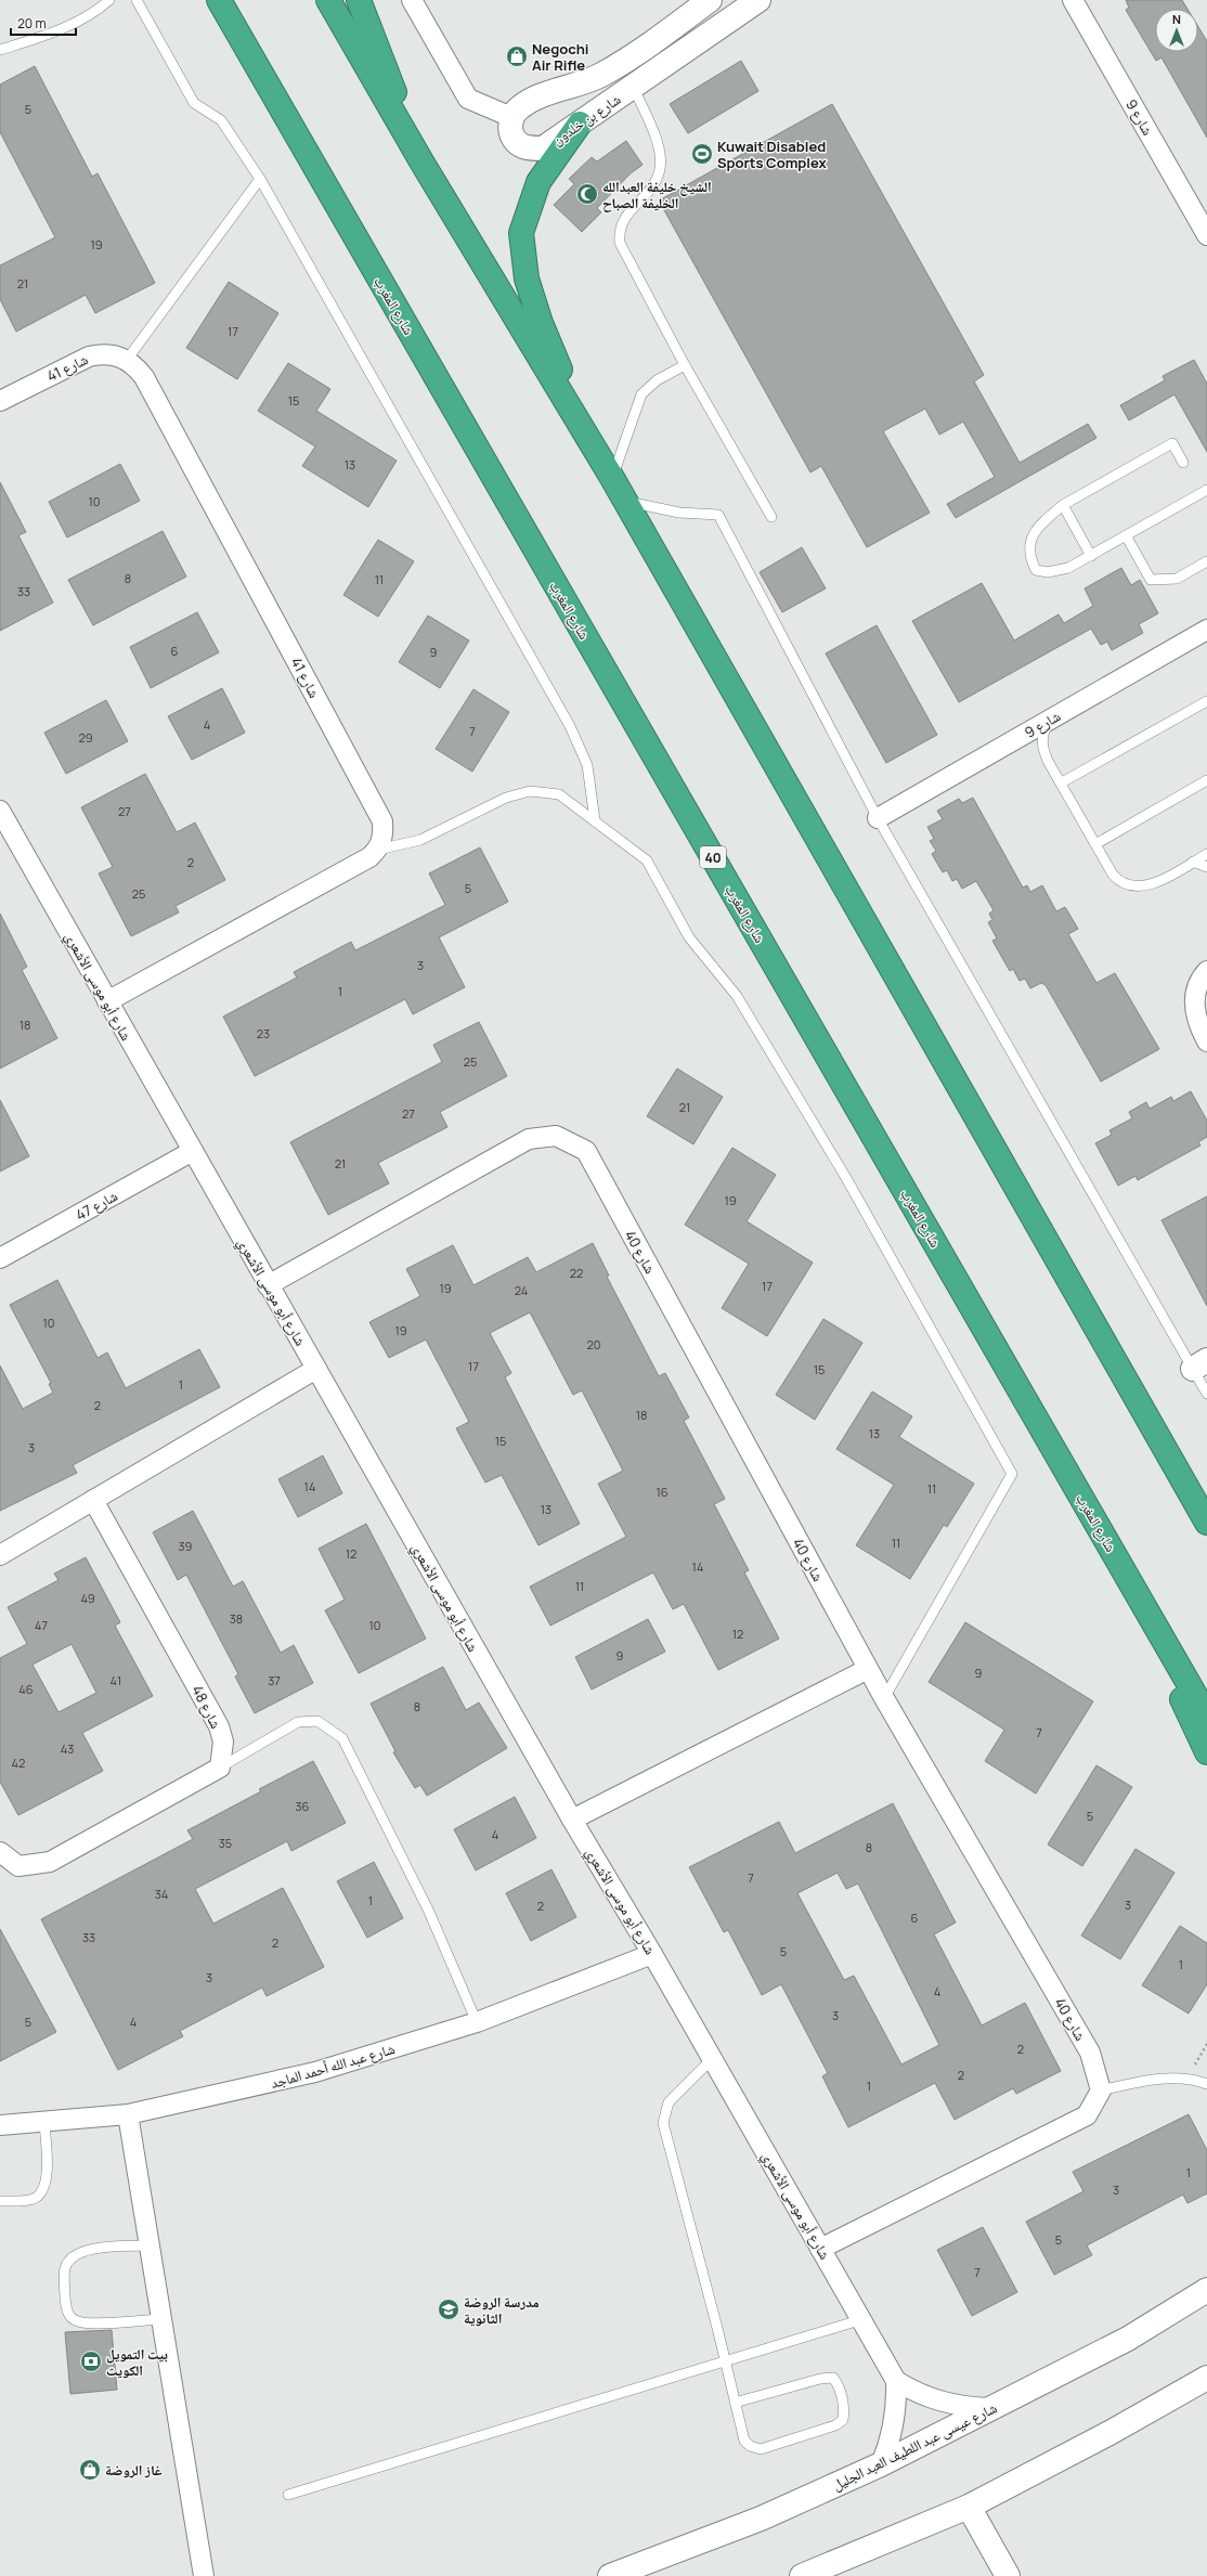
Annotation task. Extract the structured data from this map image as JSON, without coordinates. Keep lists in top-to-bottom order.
{
  "streets": {
    "highway": ["شارع المغرب", "40"],
    "main road": ["شارع بن خلدون", "شارع عيسى عبد اللطيف العبد الجليل"],
    "street": [
      "شارع 9",
      "شارع 41",
      "شارع أبو موسى الأشعري",
      "شارع 47",
      "شارع 40",
      "شارع 48",
      "شارع عبد الله أحمد الماجد"
    ]
  },
  "crossings": [
    ["شارع أبو موسى الأشعري", "شارع 47"],
    ["شارع أبو موسى الأشعري", "شارع 40"],
    ["شارع أبو موسى الأشعري", "شارع عبد الله أحمد الماجد"],
    ["شارع أبو موسى الأشعري", "شارع عيسى عبد اللطيف العبد الجليل"]
  ],
  "places": {
    "shop": ["Negochi Air Rifle", "غاز الروضة"],
    "sports": ["Kuwait Disabled Sports Complex"],
    "mosque": ["الشيخ خليفة العبدالله الخليفة الصباح"],
    "school or university": ["مدرسة الروضة الثانوية"],
    "bank": ["بيت التمويل الكويت"]
  },
  "house_numbers": [
    "5",
    "19",
    "21",
    "17",
    "15",
    "13",
    "10",
    "8",
    "11",
    "33",
    "6",
    "9",
    "4",
    "7",
    "29",
    "27",
    "2",
    "5",
    "25",
    "3",
    "1",
    "18",
    "23",
    "25",
    "21",
    "27",
    "21",
    "19",
    "22",
    "17",
    "19",
    "24",
    "10",
    "19",
    "20",
    "17",
    "15",
    "1",
    "2",
    "18",
    "13",
    "15",
    "3",
    "14",
    "11",
    "16",
    "13",
    "11",
    "39",
    "12",
    "14",
    "11",
    "49",
    "38",
    "47",
    "10",
    "12",
    "9",
    "9",
    "41",
    "37",
    "46",
    "8",
    "7",
    "43",
    "42",
    "36",
    "5",
    "4",
    "35",
    "8",
    "7",
    "34",
    "1",
    "3",
    "2",
    "6",
    "33",
    "2",
    "5",
    "1",
    "3",
    "4",
    "3",
    "5",
    "4",
    "2",
    "2",
    "1",
    "1",
    "3",
    "5",
    "7"
  ],
  "scale_bar": "20 m",
  "north": "top"
}
